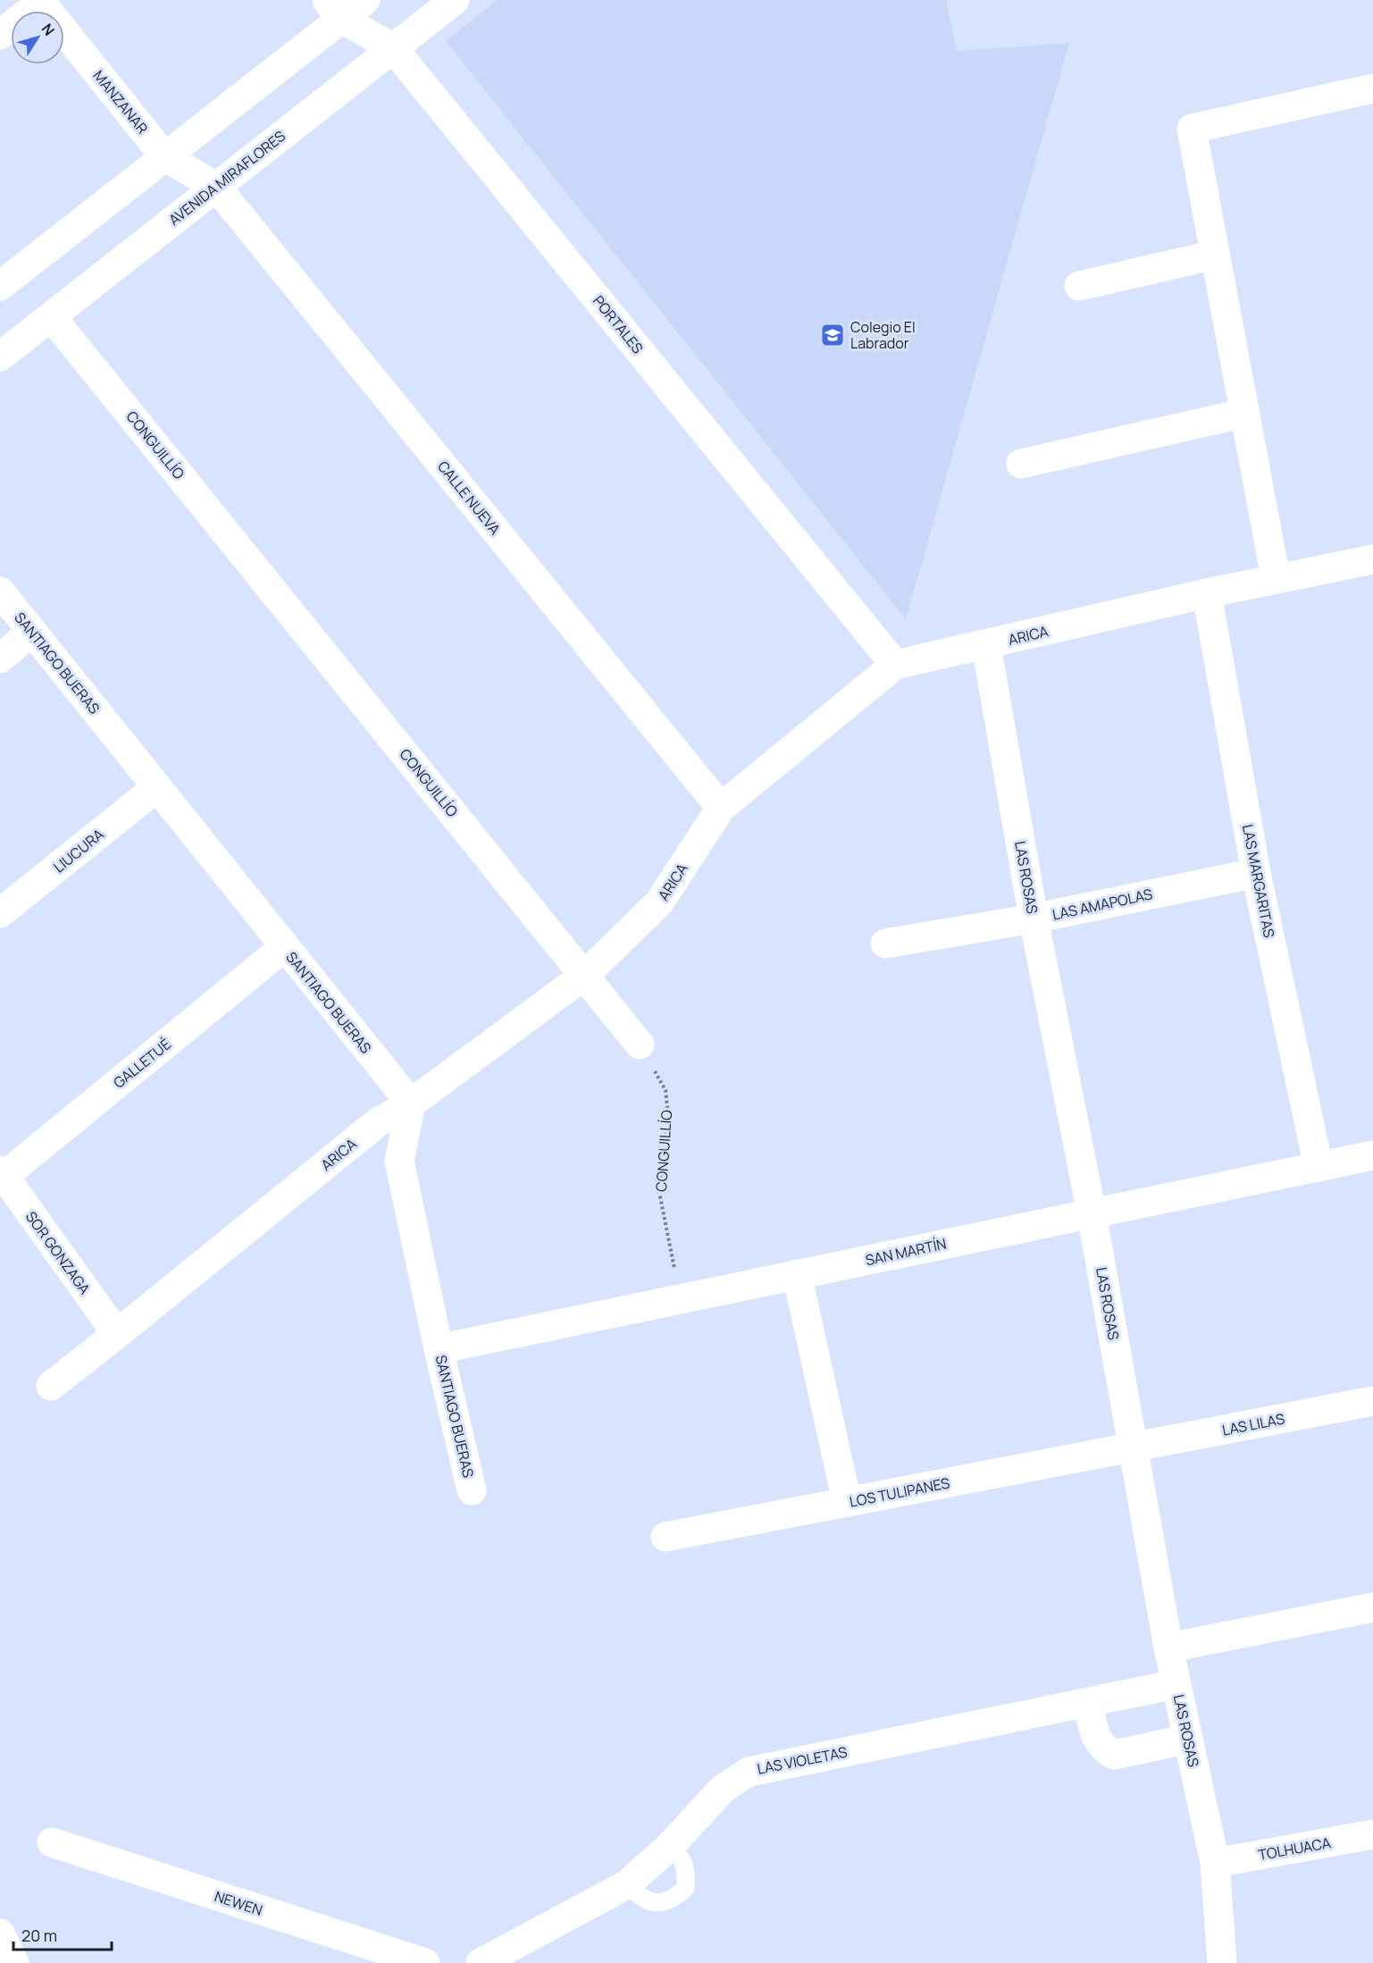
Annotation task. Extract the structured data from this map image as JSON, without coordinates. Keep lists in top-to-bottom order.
{
  "streets": {
    "street": [
      "MANZANAR",
      "AVENIDA MIRAFLORES",
      "PORTALES",
      "CONGUILLÍO",
      "CALLE NUEVA",
      "ARICA",
      "SANTIAGO BUERAS",
      "LIUCURA",
      "LAS ROSAS",
      "LAS MARGARITAS",
      "LAS AMAPOLAS",
      "GALLETUÉ",
      "SAN MARTÍN",
      "SOR GONZAGA",
      "LAS LILAS",
      "LOS TULIPANES",
      "LAS VIOLETAS",
      "TOLHUACA",
      "NEWEN"
    ]
  },
  "crossings": [
    ["MANZANAR", "AVENIDA MIRAFLORES"],
    ["MANZANAR", "CALLE NUEVA"],
    ["AVENIDA MIRAFLORES", "PORTALES"],
    ["AVENIDA MIRAFLORES", "CONGUILLÍO"],
    ["AVENIDA MIRAFLORES", "CALLE NUEVA"],
    ["PORTALES", "ARICA"],
    ["CONGUILLÍO", "ARICA"],
    ["CONGUILLÍO", "SAN MARTÍN"],
    ["CALLE NUEVA", "ARICA"],
    ["ARICA", "SANTIAGO BUERAS"],
    ["ARICA", "LAS ROSAS"],
    ["ARICA", "LAS MARGARITAS"],
    ["ARICA", "SOR GONZAGA"],
    ["SANTIAGO BUERAS", "LIUCURA"],
    ["SANTIAGO BUERAS", "GALLETUÉ"],
    ["SANTIAGO BUERAS", "SAN MARTÍN"],
    ["LAS ROSAS", "LAS AMAPOLAS"],
    ["LAS ROSAS", "SAN MARTÍN"],
    ["LAS ROSAS", "LAS LILAS"],
    ["LAS ROSAS", "LOS TULIPANES"],
    ["LAS ROSAS", "LAS VIOLETAS"],
    ["LAS ROSAS", "TOLHUACA"],
    ["LAS MARGARITAS", "LAS AMAPOLAS"],
    ["LAS MARGARITAS", "SAN MARTÍN"],
    ["GALLETUÉ", "SOR GONZAGA"],
    ["LAS LILAS", "LOS TULIPANES"]
  ],
  "places": {
    "school or university": ["Colegio El Labrador"]
  },
  "scale_bar": "20 m",
  "north": "top right"
}
